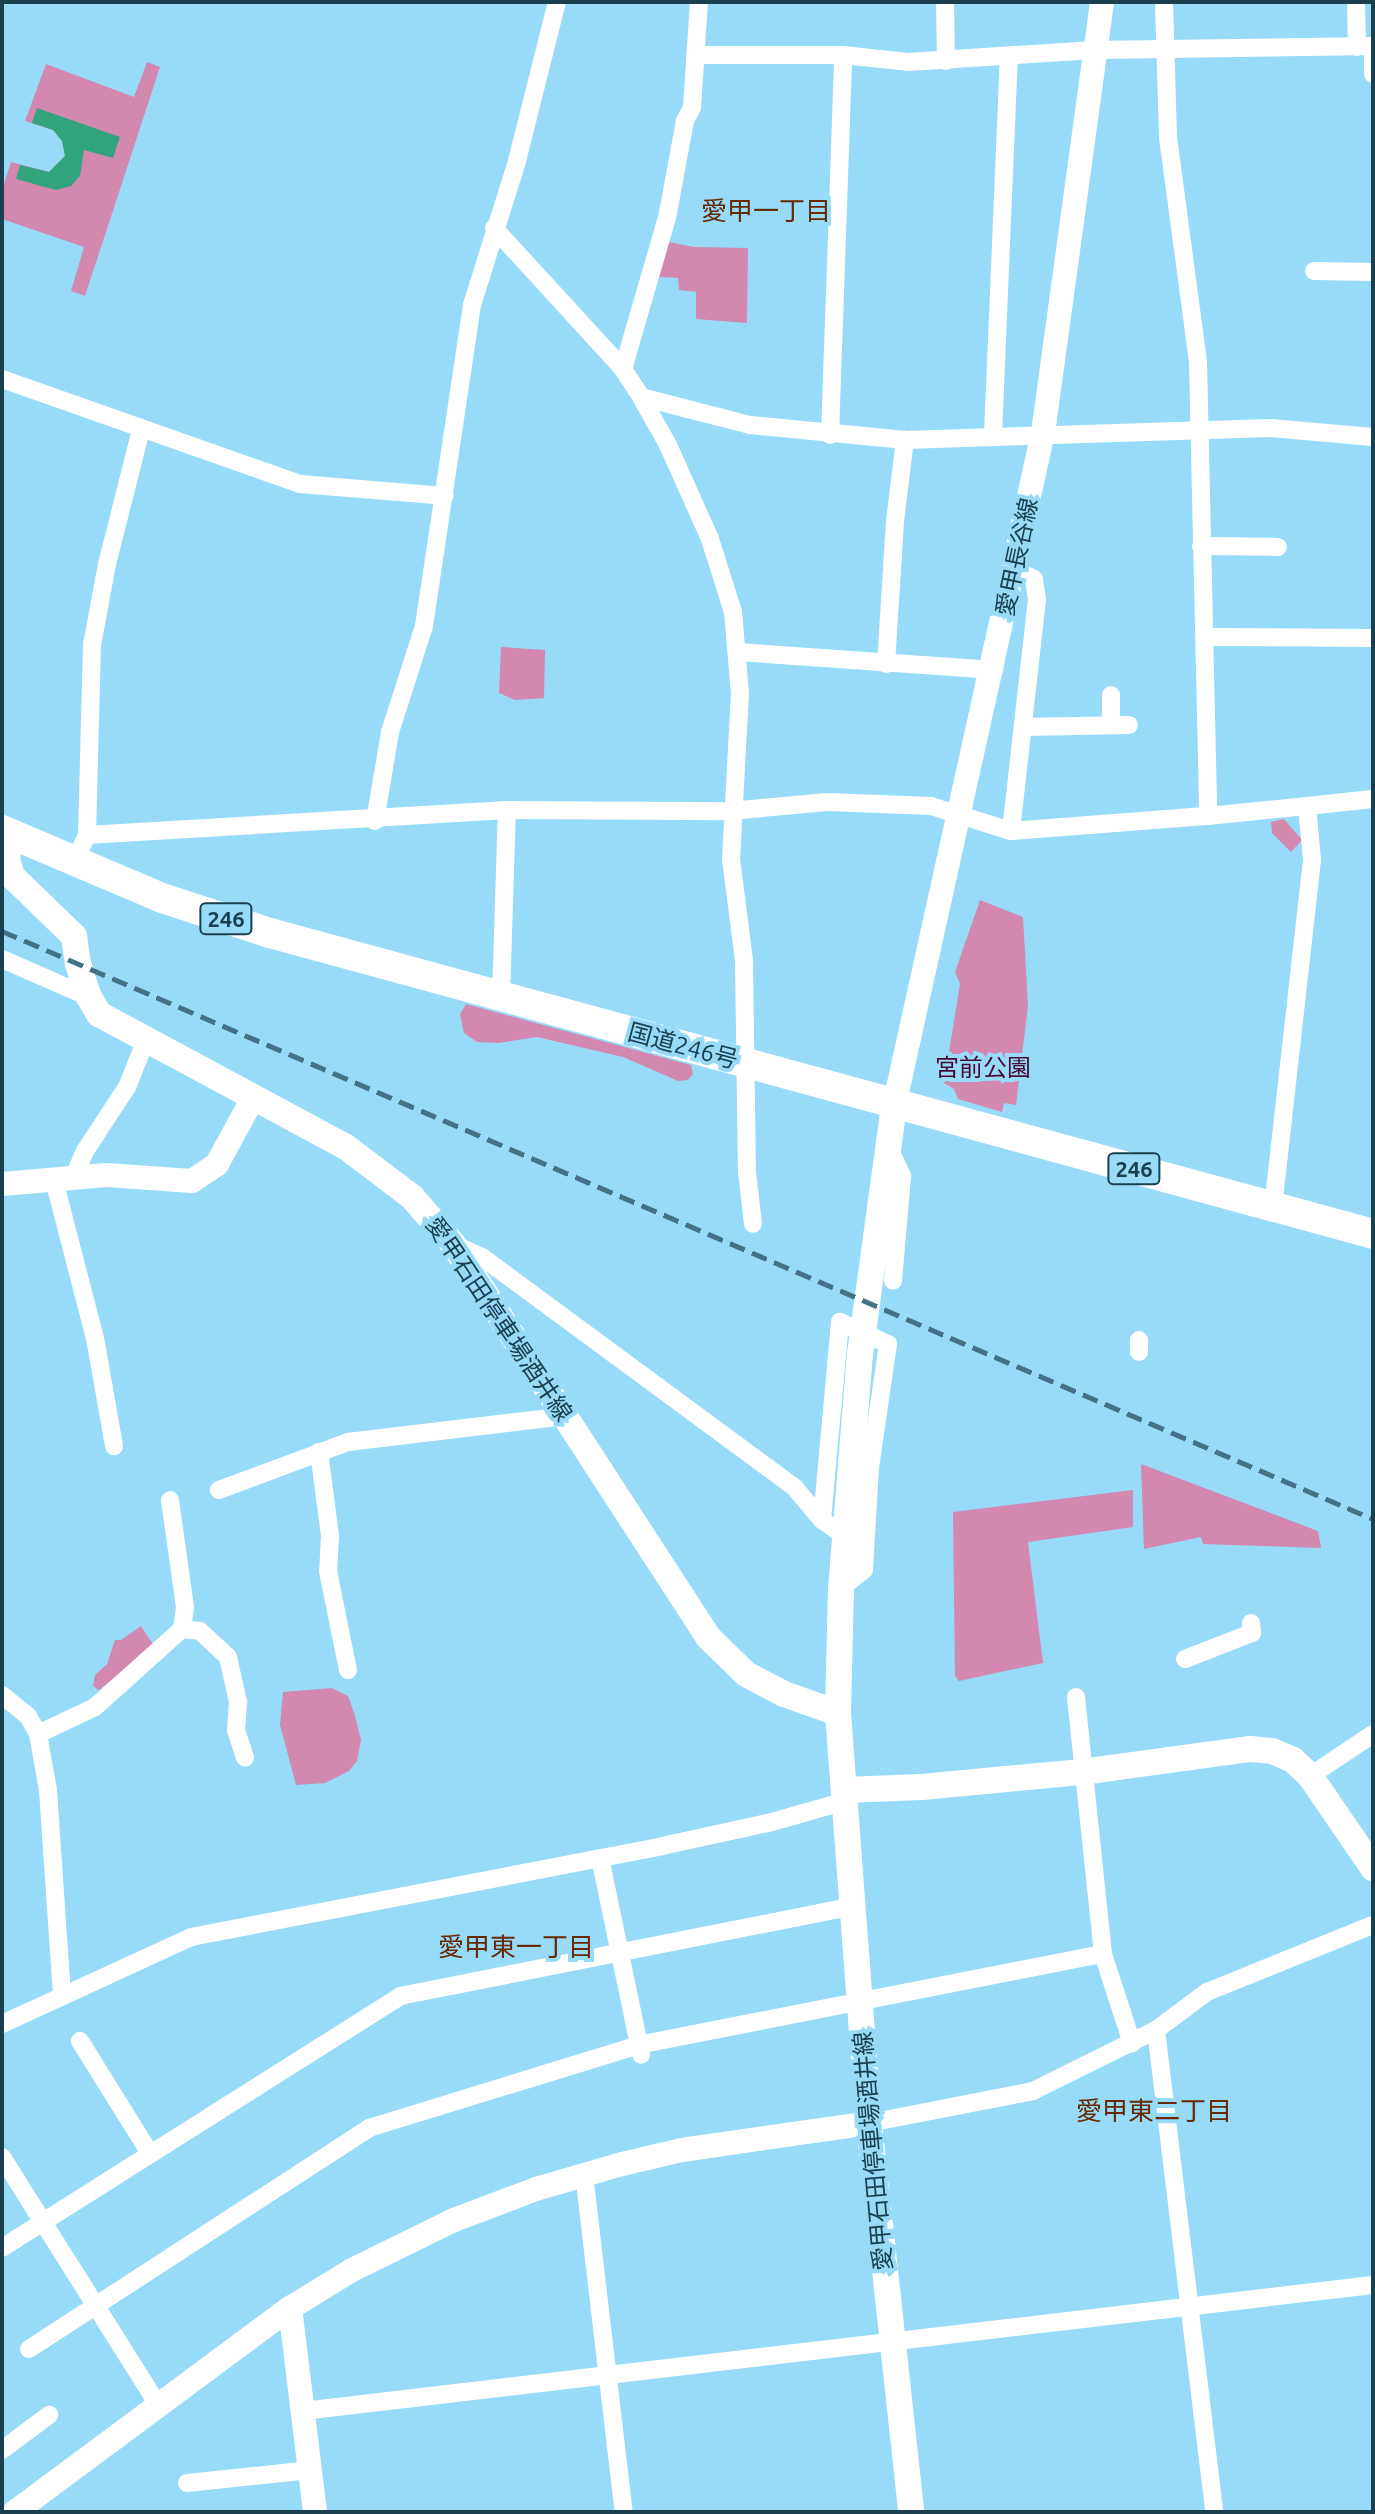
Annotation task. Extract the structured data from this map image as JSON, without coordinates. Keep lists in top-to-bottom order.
{
  "streets": {
    "highway": ["246", "国道246号"],
    "main road": ["愛甲石田停車場酒井線"],
    "street": ["愛甲長谷線"]
  },
  "crossings": [
    ["愛甲長谷線", "国道246号"],
    ["愛甲長谷線", "愛甲石田停車場酒井線"],
    ["国道246号", "愛甲石田停車場酒井線"]
  ],
  "districts": ["愛甲一丁目", "愛甲東一丁目", "愛甲東二丁目"],
  "parks": ["宮前公園"]
}
